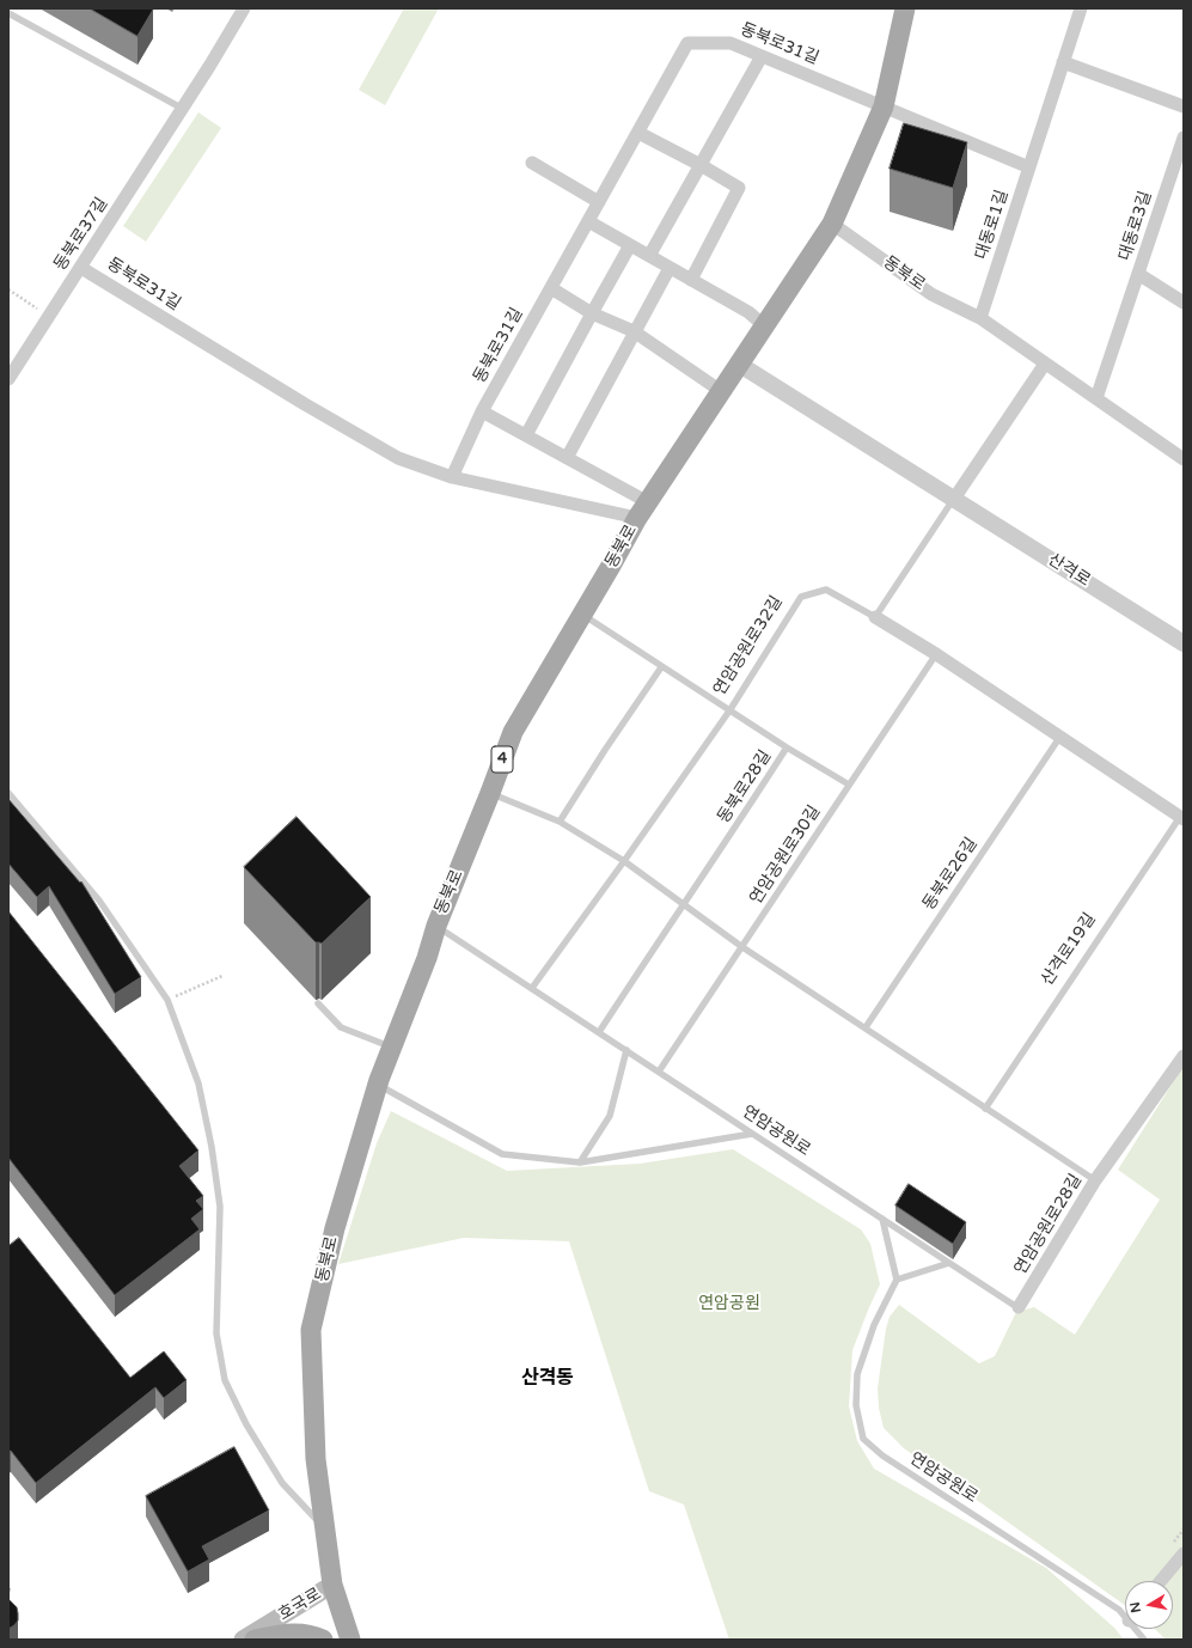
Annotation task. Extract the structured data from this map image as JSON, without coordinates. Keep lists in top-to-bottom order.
{
  "streets": {
    "main road": ["동북로", "4", "호국로"],
    "street": [
      "동북로31길",
      "대동로1길",
      "대동로3길",
      "동북로37길",
      "산격로",
      "연암공원로32길",
      "연암공원로28길"
    ],
    "lane": [
      "동북로28길",
      "연암공원로30길",
      "동북로26길",
      "산격로19길",
      "연암공원로"
    ]
  },
  "crossings": [
    ["동북로31길", "동북로37길"],
    ["동북로31길", "동북로"],
    ["대동로1길", "동북로"],
    ["동북로", "산격로"],
    ["동북로", "동북로28길"],
    ["동북로", "연암공원로"],
    ["동북로", "호국로"],
    ["연암공원로32길", "동북로28길"],
    ["연암공원로32길", "연암공원로30길"],
    ["연암공원로32길", "동북로26길"],
    ["연암공원로32길", "산격로19길"],
    ["연암공원로32길", "연암공원로"],
    ["동북로28길", "연암공원로30길"],
    ["연암공원로30길", "연암공원로"],
    ["연암공원로", "연암공원로28길"]
  ],
  "districts": ["산격동"],
  "parks": ["연암공원"],
  "north": "left"
}
